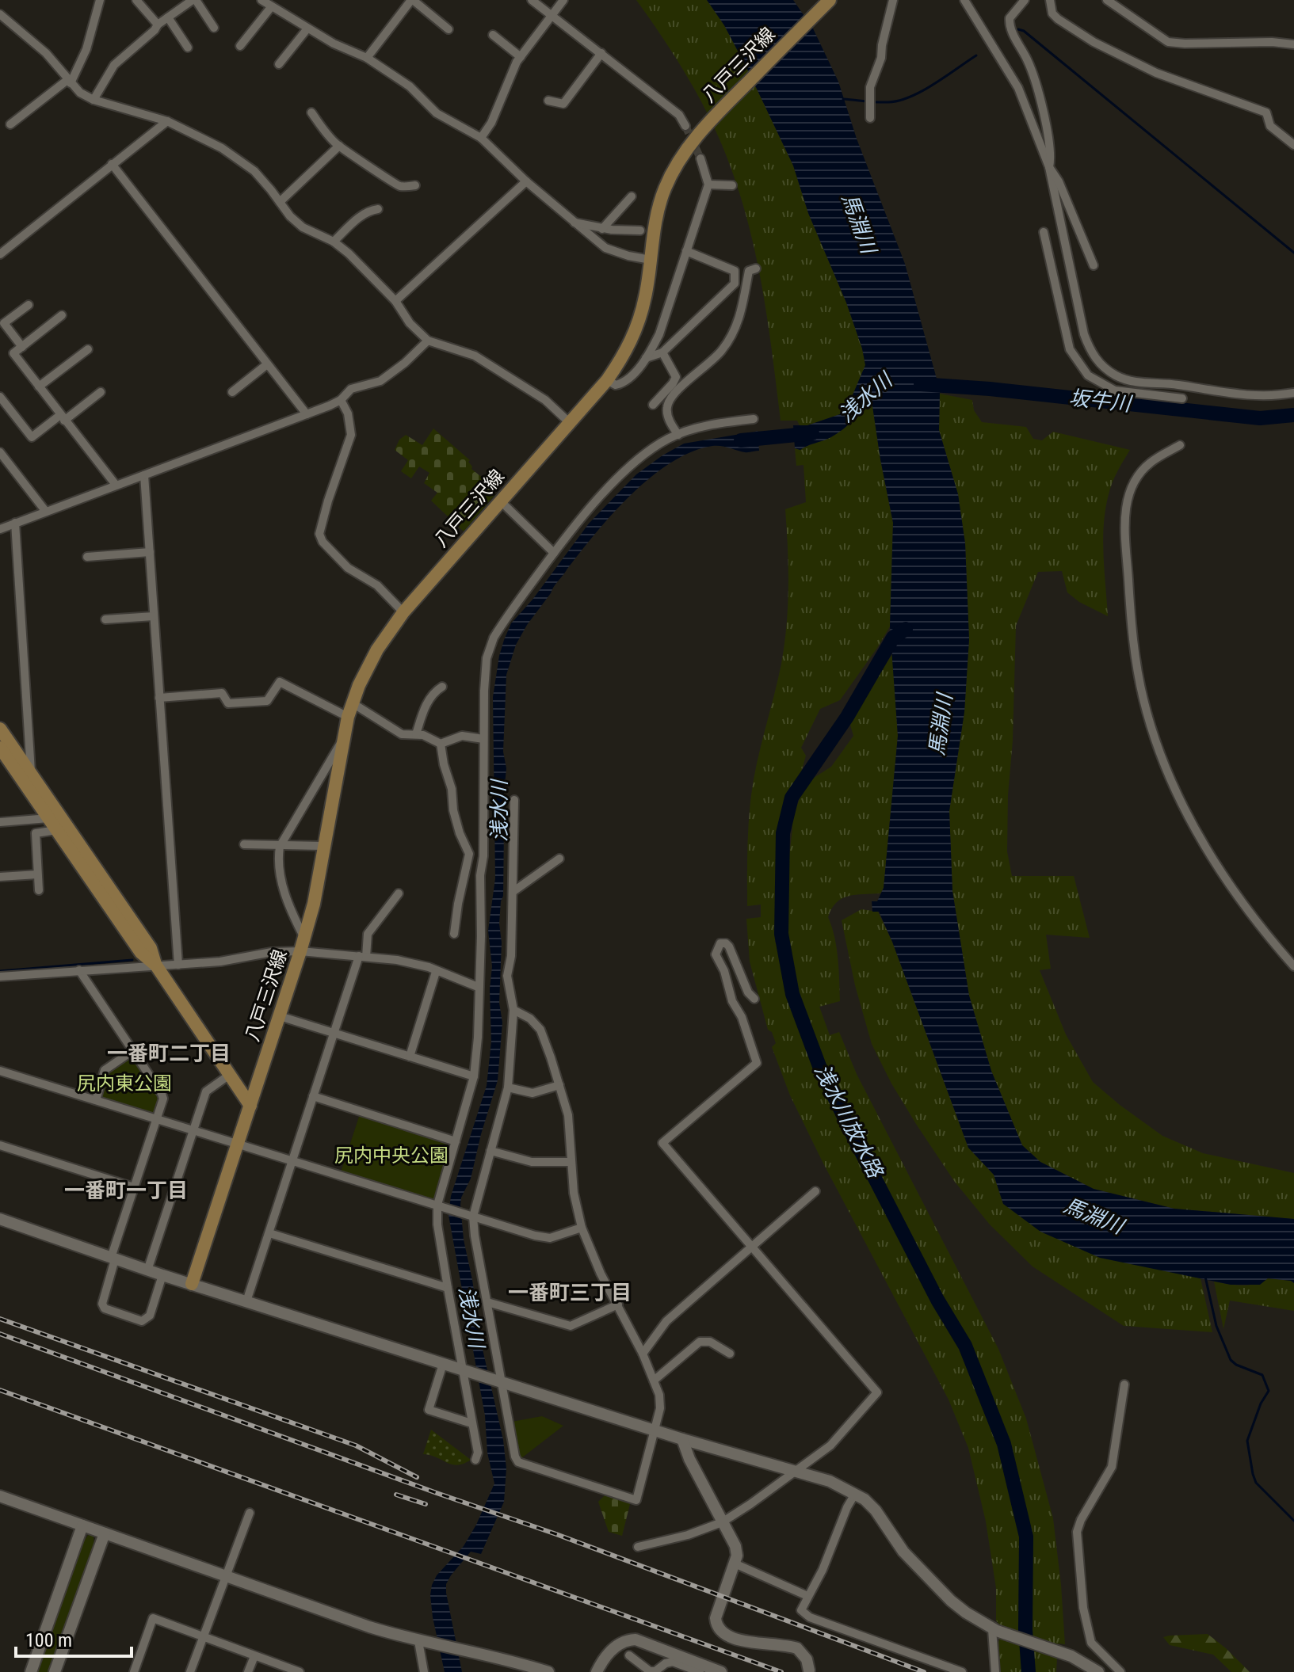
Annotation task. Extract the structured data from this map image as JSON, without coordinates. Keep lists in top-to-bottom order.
{
  "streets": {
    "main road": ["八戸三沢線"]
  },
  "districts": ["一番町二丁目", "一番町一丁目", "一番町三丁目"],
  "water": [
    "馬淵川",
    "浅水川",
    "坂牛川",
    "浅水川放水路"
  ],
  "parks": ["尻内東公園", "尻内中央公園"],
  "scale_bar": "100 m"
}
